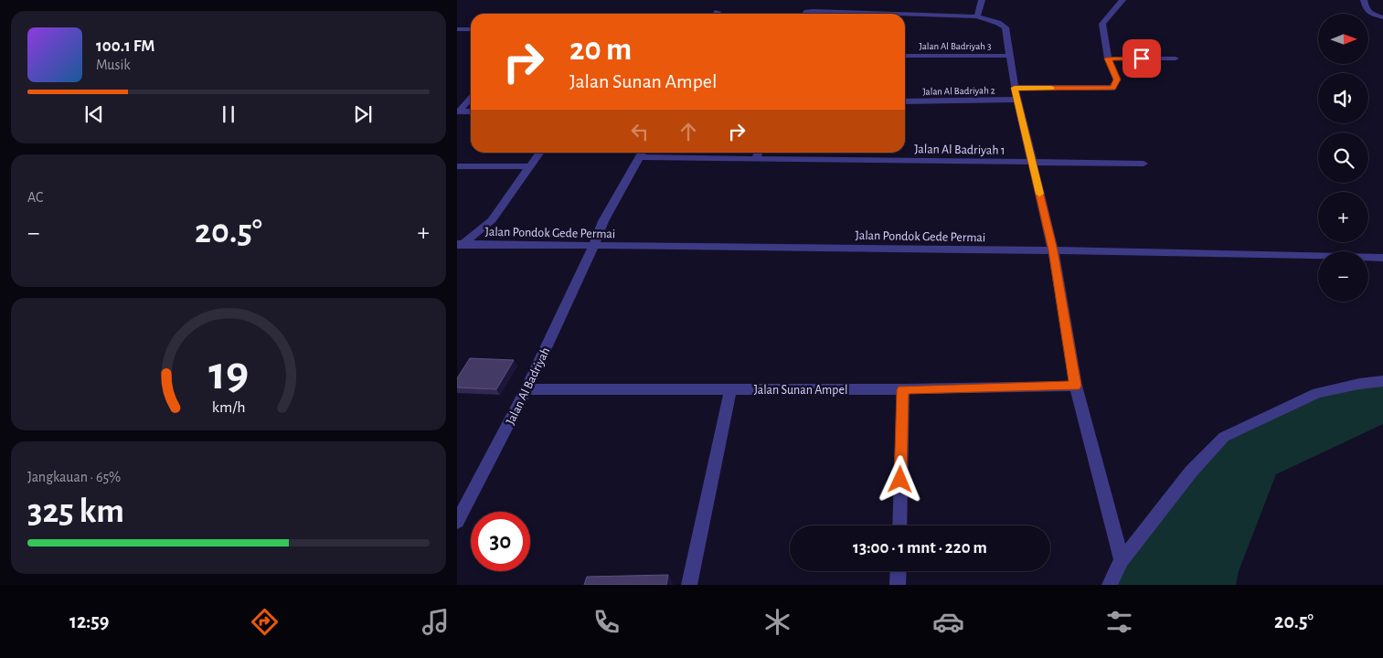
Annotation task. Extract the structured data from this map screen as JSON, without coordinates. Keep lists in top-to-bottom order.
{
  "streets": {
    "street": [
      "Jalan Al Badriyah 3",
      "Jalan Al Badriyah 2",
      "Jalan Al Badriyah 1",
      "Jalan Pondok Gede Permai",
      "Jalan Al Badriyah",
      "Jalan Sunan Ampel"
    ]
  },
  "crossings": [
    ["Jalan Al Badriyah 1", "Jalan Al Badriyah"],
    ["Jalan Pondok Gede Permai", "Jalan Al Badriyah"],
    ["Jalan Al Badriyah", "Jalan Sunan Ampel"]
  ],
  "north": "right",
  "page": {
    "map_buttons": ["+", "−"],
    "turn": ["20 m", "Jalan Sunan Ampel"],
    "song": ["100.1 FM", "Musik"],
    "tile": [
      "AC",
      ["Jangkauan · 65%", "325 km"]
    ],
    "heat": ["−", "20.5°", "+"],
    "limit": "30",
    "trip": "13:00 · 1 mnt · 220 m",
    "tabs": ["12:59", "20.5°"],
    "gauge": ["19", "km/h"]
  }
}
